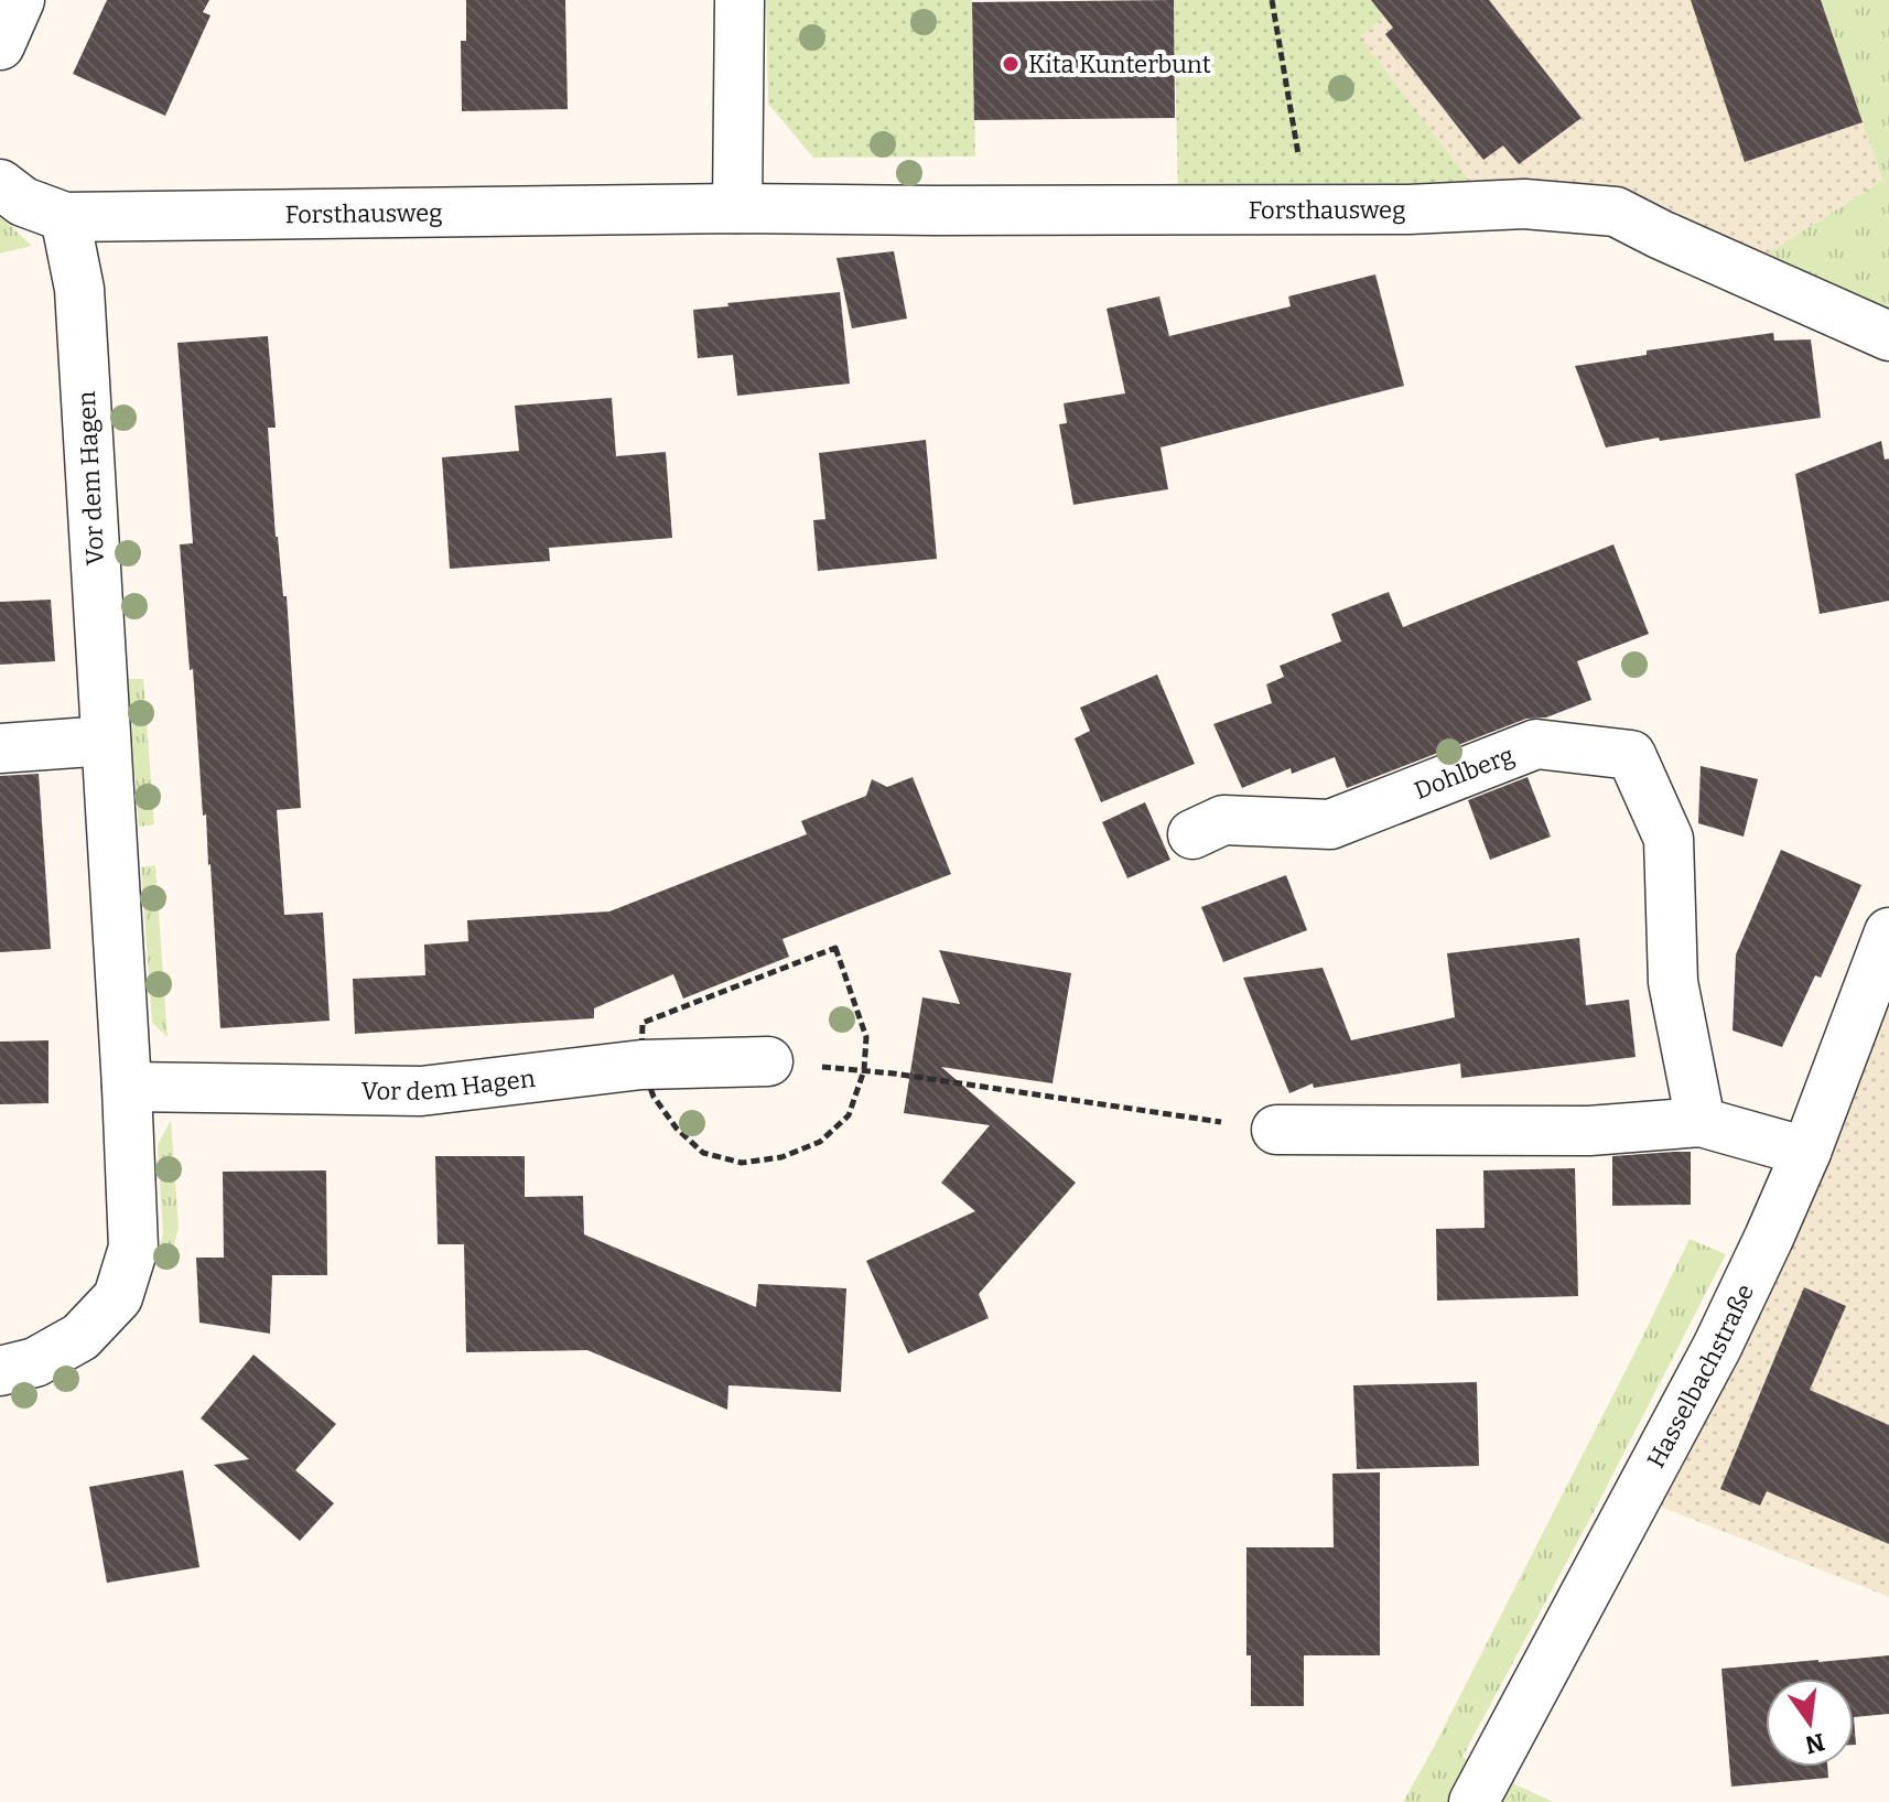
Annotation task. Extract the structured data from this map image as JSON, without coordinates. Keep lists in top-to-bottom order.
{
  "streets": {
    "street": [
      "Forsthausweg",
      "Vor dem Hagen",
      "Dohlberg",
      "Hasselbachstraße"
    ]
  },
  "crossings": [
    ["Forsthausweg", "Vor dem Hagen"]
  ],
  "places": ["Kita Kunterbunt"],
  "north": "bottom"
}
